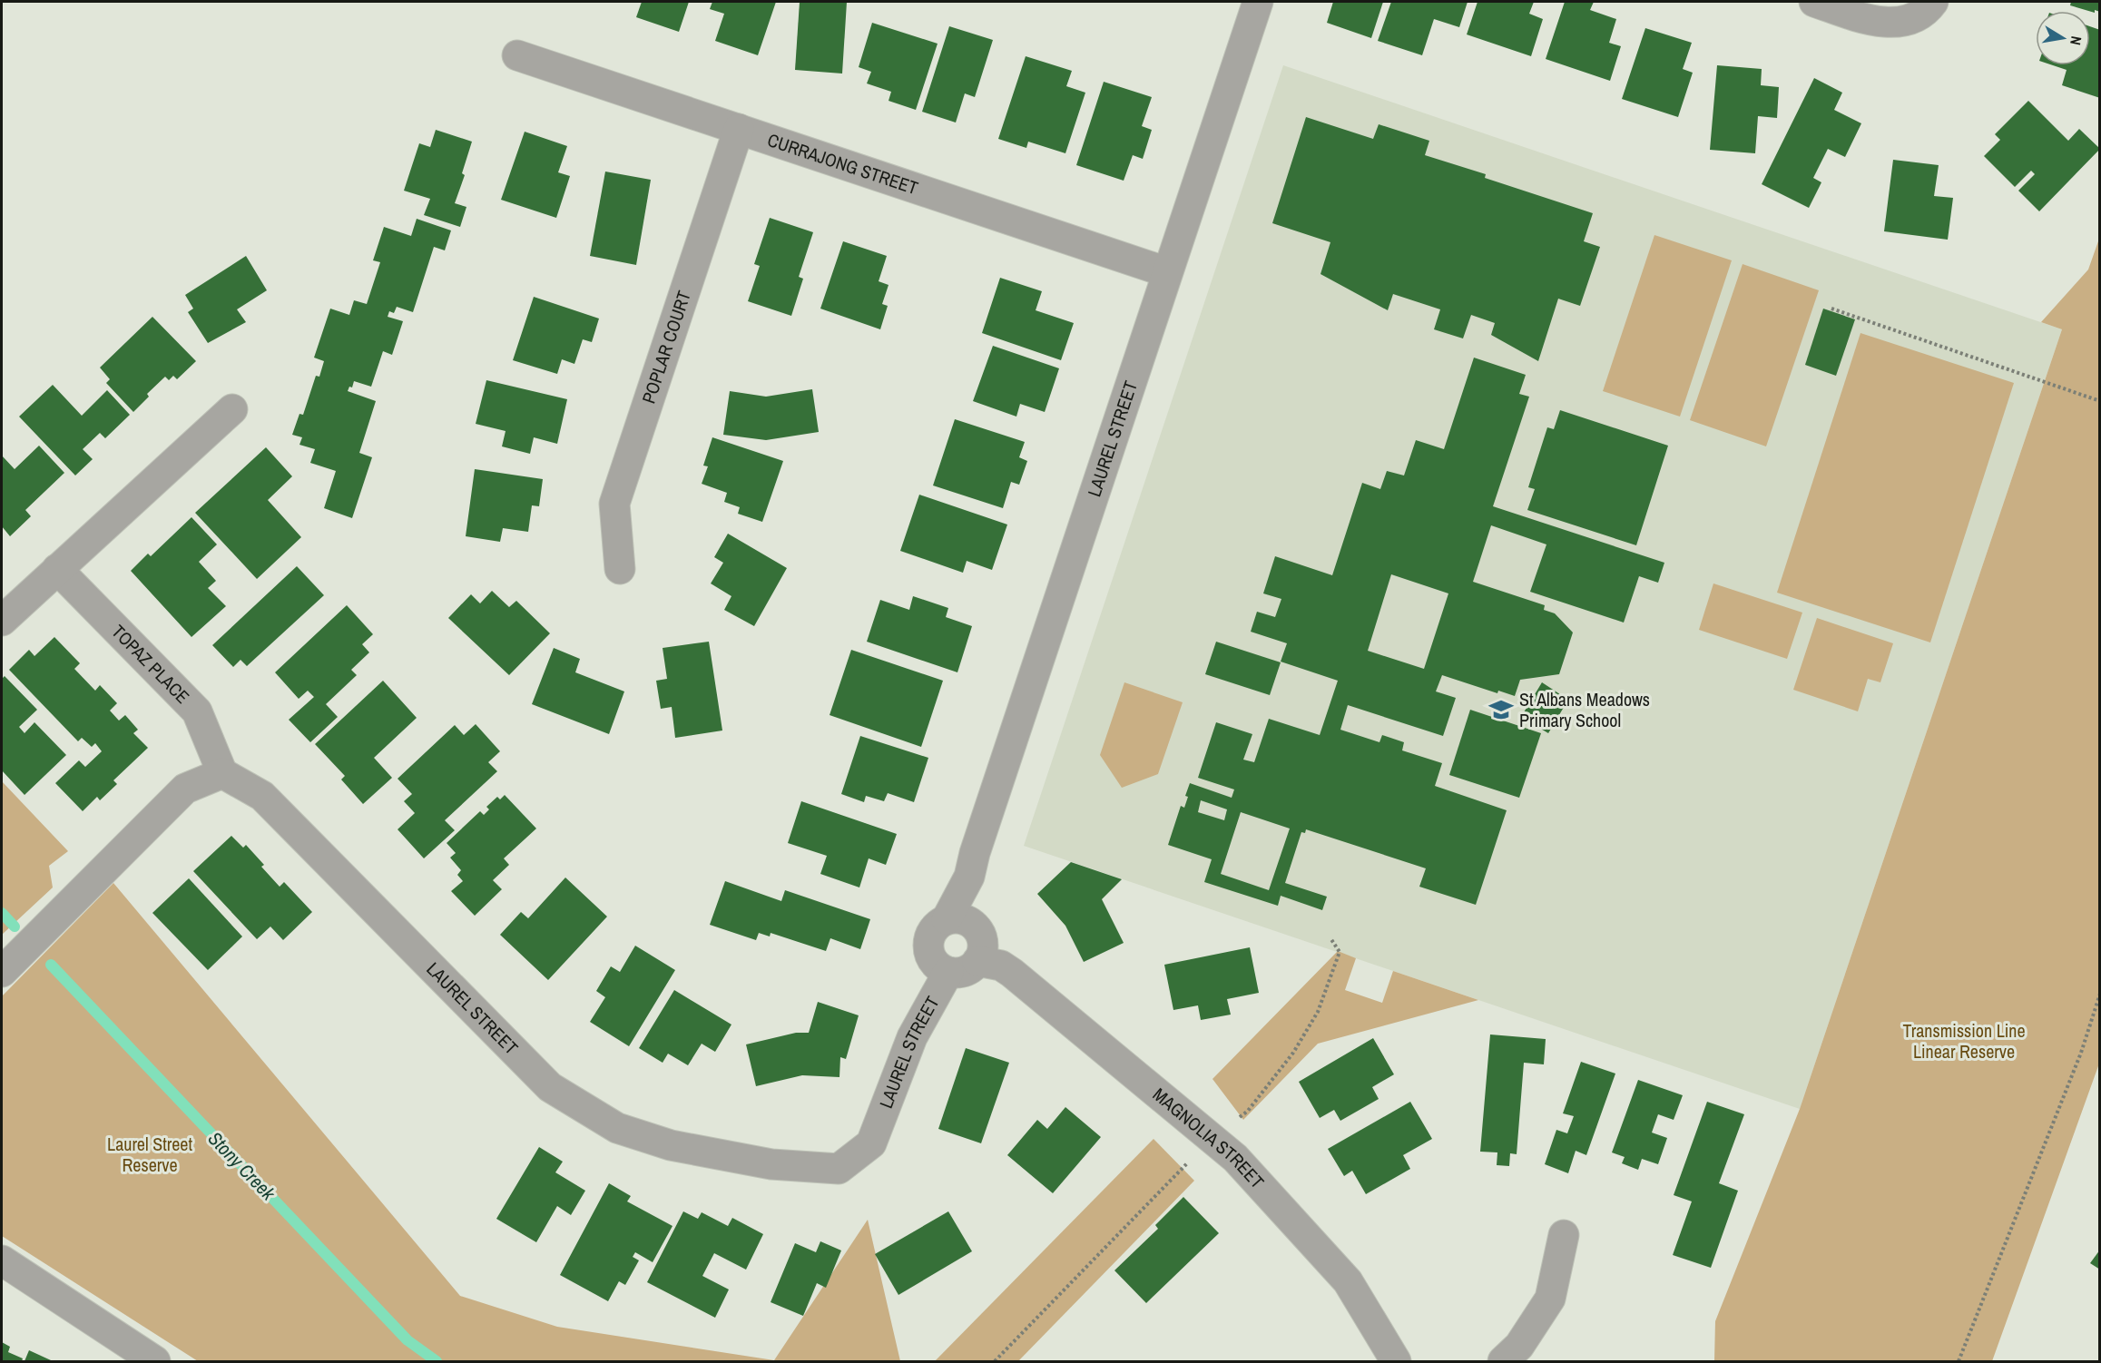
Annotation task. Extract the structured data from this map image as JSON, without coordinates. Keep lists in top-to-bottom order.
{
  "streets": {
    "street": [
      "CURRAJONG STREET",
      "POPLAR COURT",
      "LAUREL STREET",
      "TOPAZ PLACE",
      "MAGNOLIA STREET"
    ]
  },
  "crossings": [
    ["CURRAJONG STREET", "POPLAR COURT"],
    ["CURRAJONG STREET", "LAUREL STREET"],
    ["LAUREL STREET", "TOPAZ PLACE"],
    ["LAUREL STREET", "MAGNOLIA STREET"]
  ],
  "water": ["Stony Creek"],
  "parks": ["Transmission Line Linear Reserve", "Laurel Street Reserve"],
  "places": {
    "school or university": ["St Albans Meadows Primary School"]
  },
  "north": "right"
}
